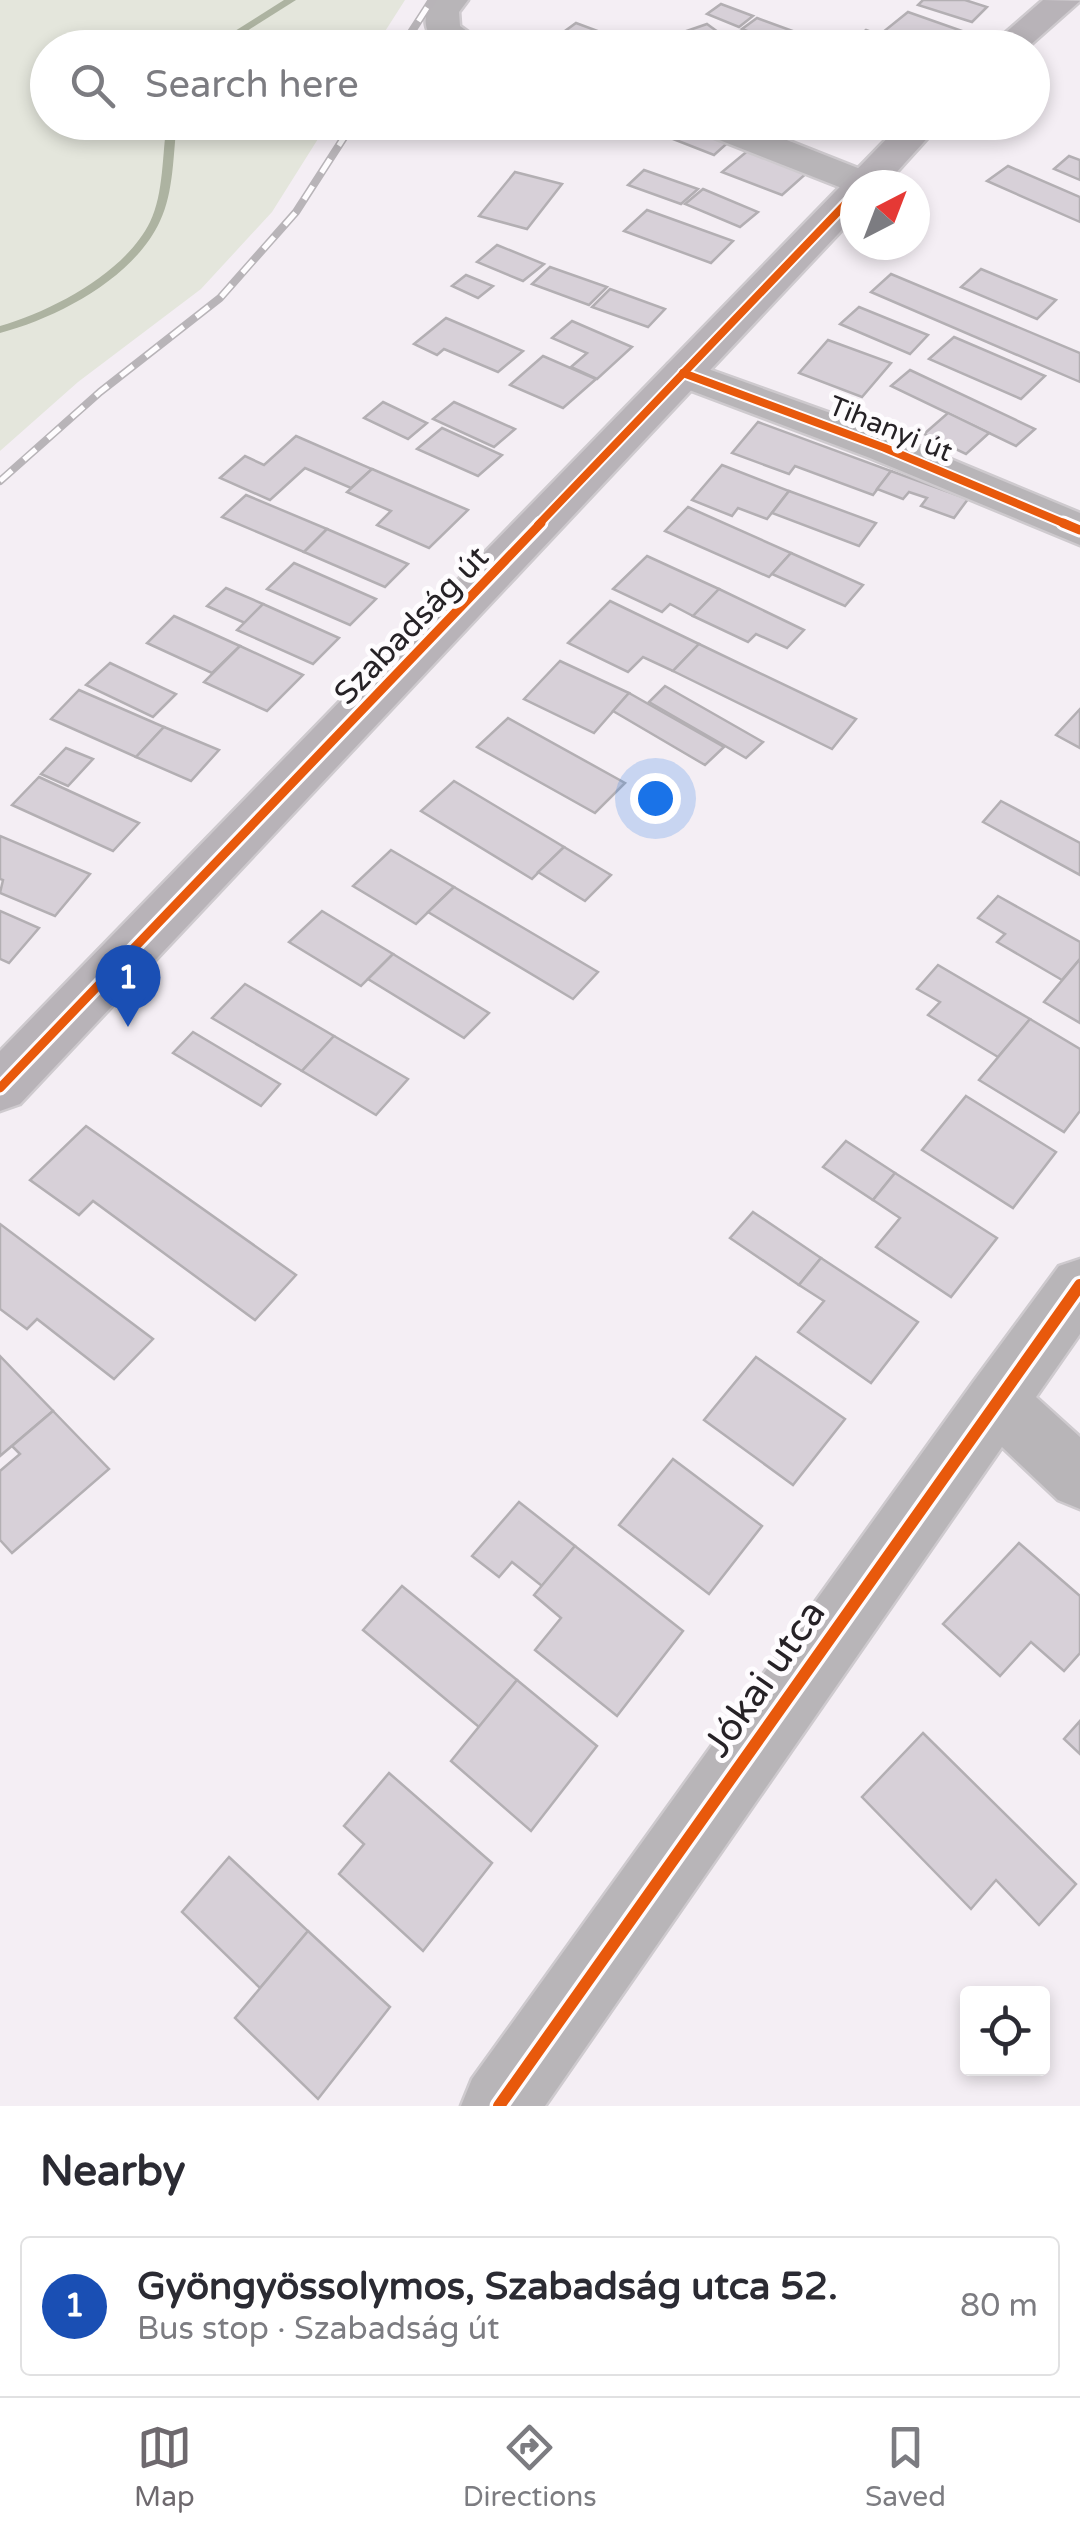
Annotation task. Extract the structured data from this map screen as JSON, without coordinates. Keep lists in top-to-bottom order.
{
  "streets": {
    "street": ["Tihanyi út", "Szabadság út", "Jókai utca"]
  },
  "crossings": [
    ["Tihanyi út", "Szabadság út"]
  ],
  "north": "top right",
  "page": {
    "search": "Search here",
    "pins": "1",
    "heading": "Nearby",
    "list": [
      {
        "mark": "1",
        "name": "Gyöngyössolymos, Szabadság utca 52.",
        "note": "Bus stop · Szabadság út",
        "value": "80 m"
      }
    ],
    "nav": ["Map", "Directions", "Saved"]
  }
}
